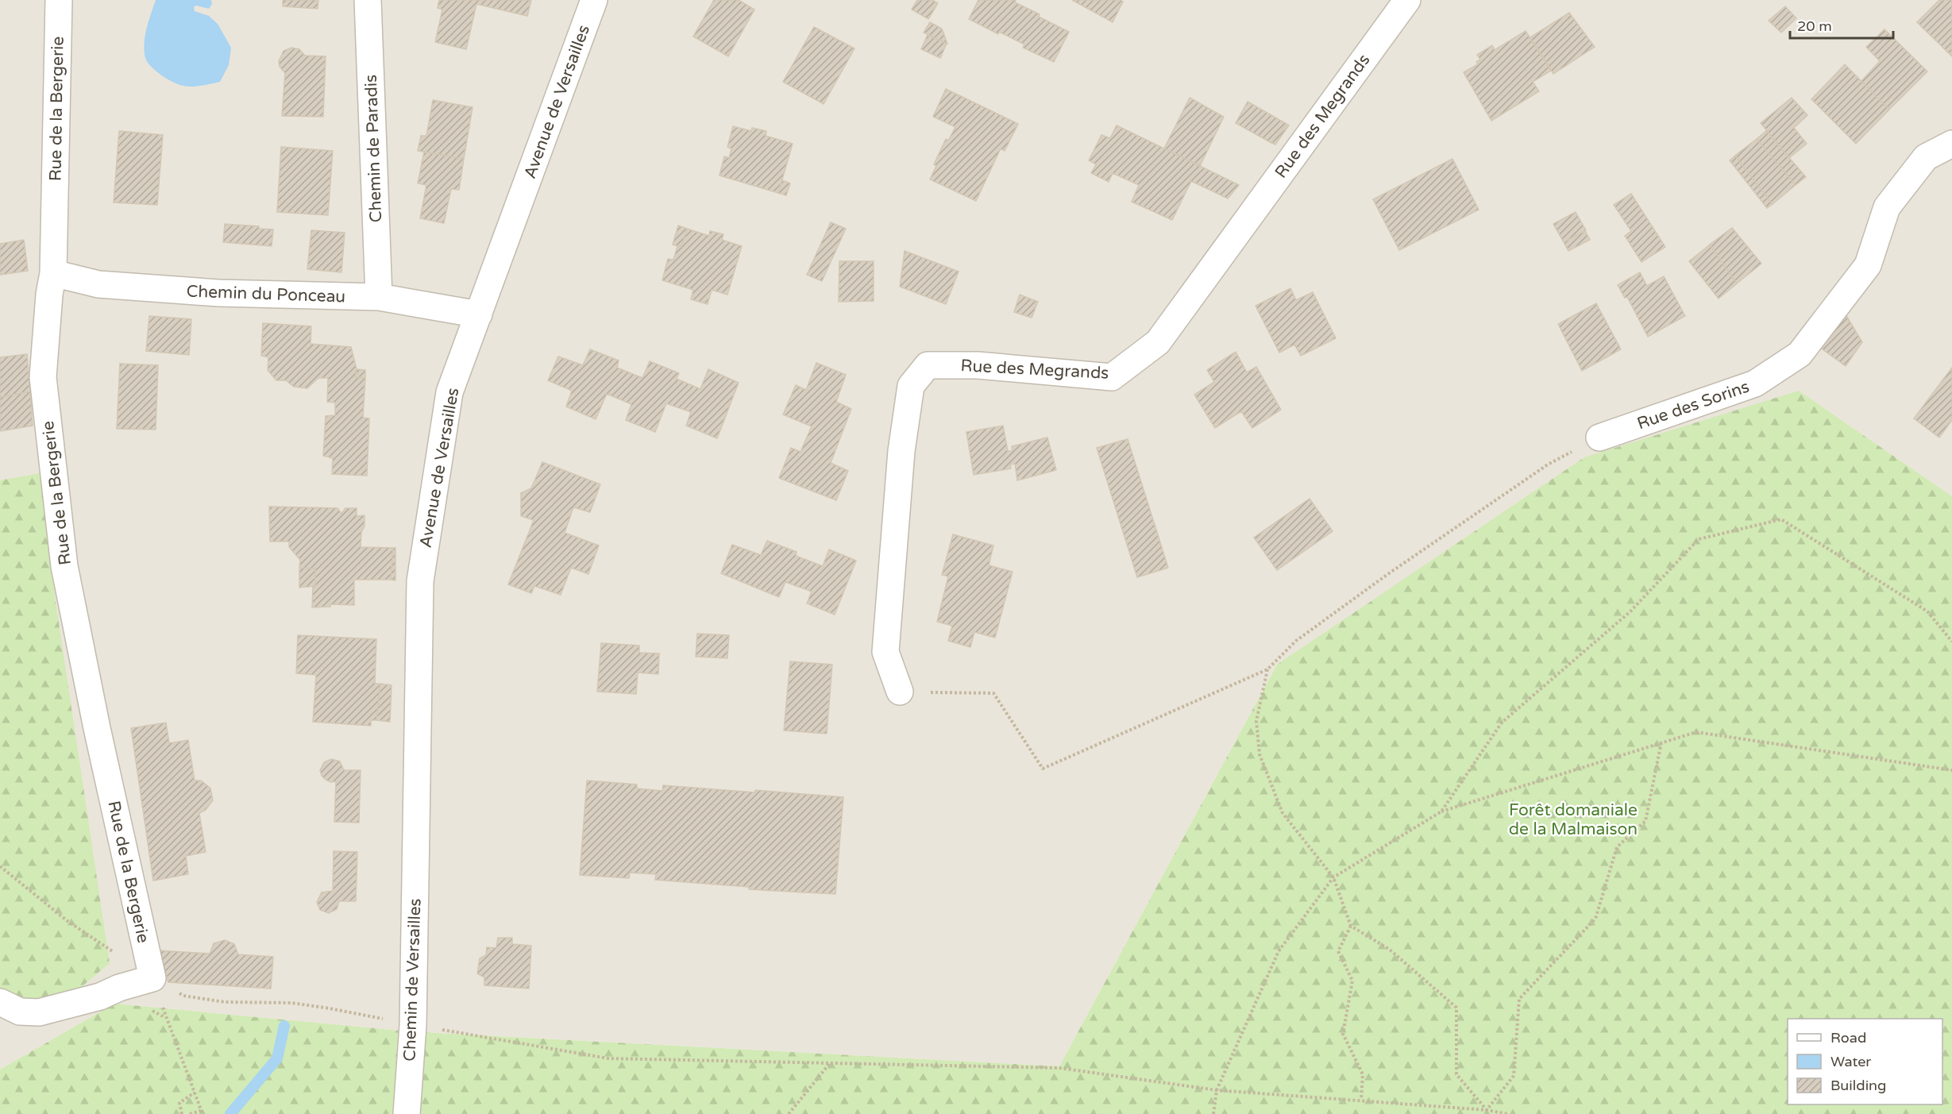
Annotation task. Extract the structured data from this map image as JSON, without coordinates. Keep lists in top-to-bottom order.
{
  "streets": {
    "street": [
      "Avenue de Versailles",
      "Rue de la Bergerie",
      "Rue des Megrands",
      "Chemin de Paradis",
      "Chemin du Ponceau",
      "Rue des Sorins",
      "Chemin de Versailles"
    ]
  },
  "crossings": [
    ["Avenue de Versailles", "Chemin du Ponceau"],
    ["Avenue de Versailles", "Chemin de Versailles"],
    ["Rue de la Bergerie", "Chemin du Ponceau"],
    ["Chemin de Paradis", "Chemin du Ponceau"]
  ],
  "parks": ["Forêt domaniale de la Malmaison"],
  "legend": ["Road", "Water", "Building"],
  "scale_bar": "20 m"
}
